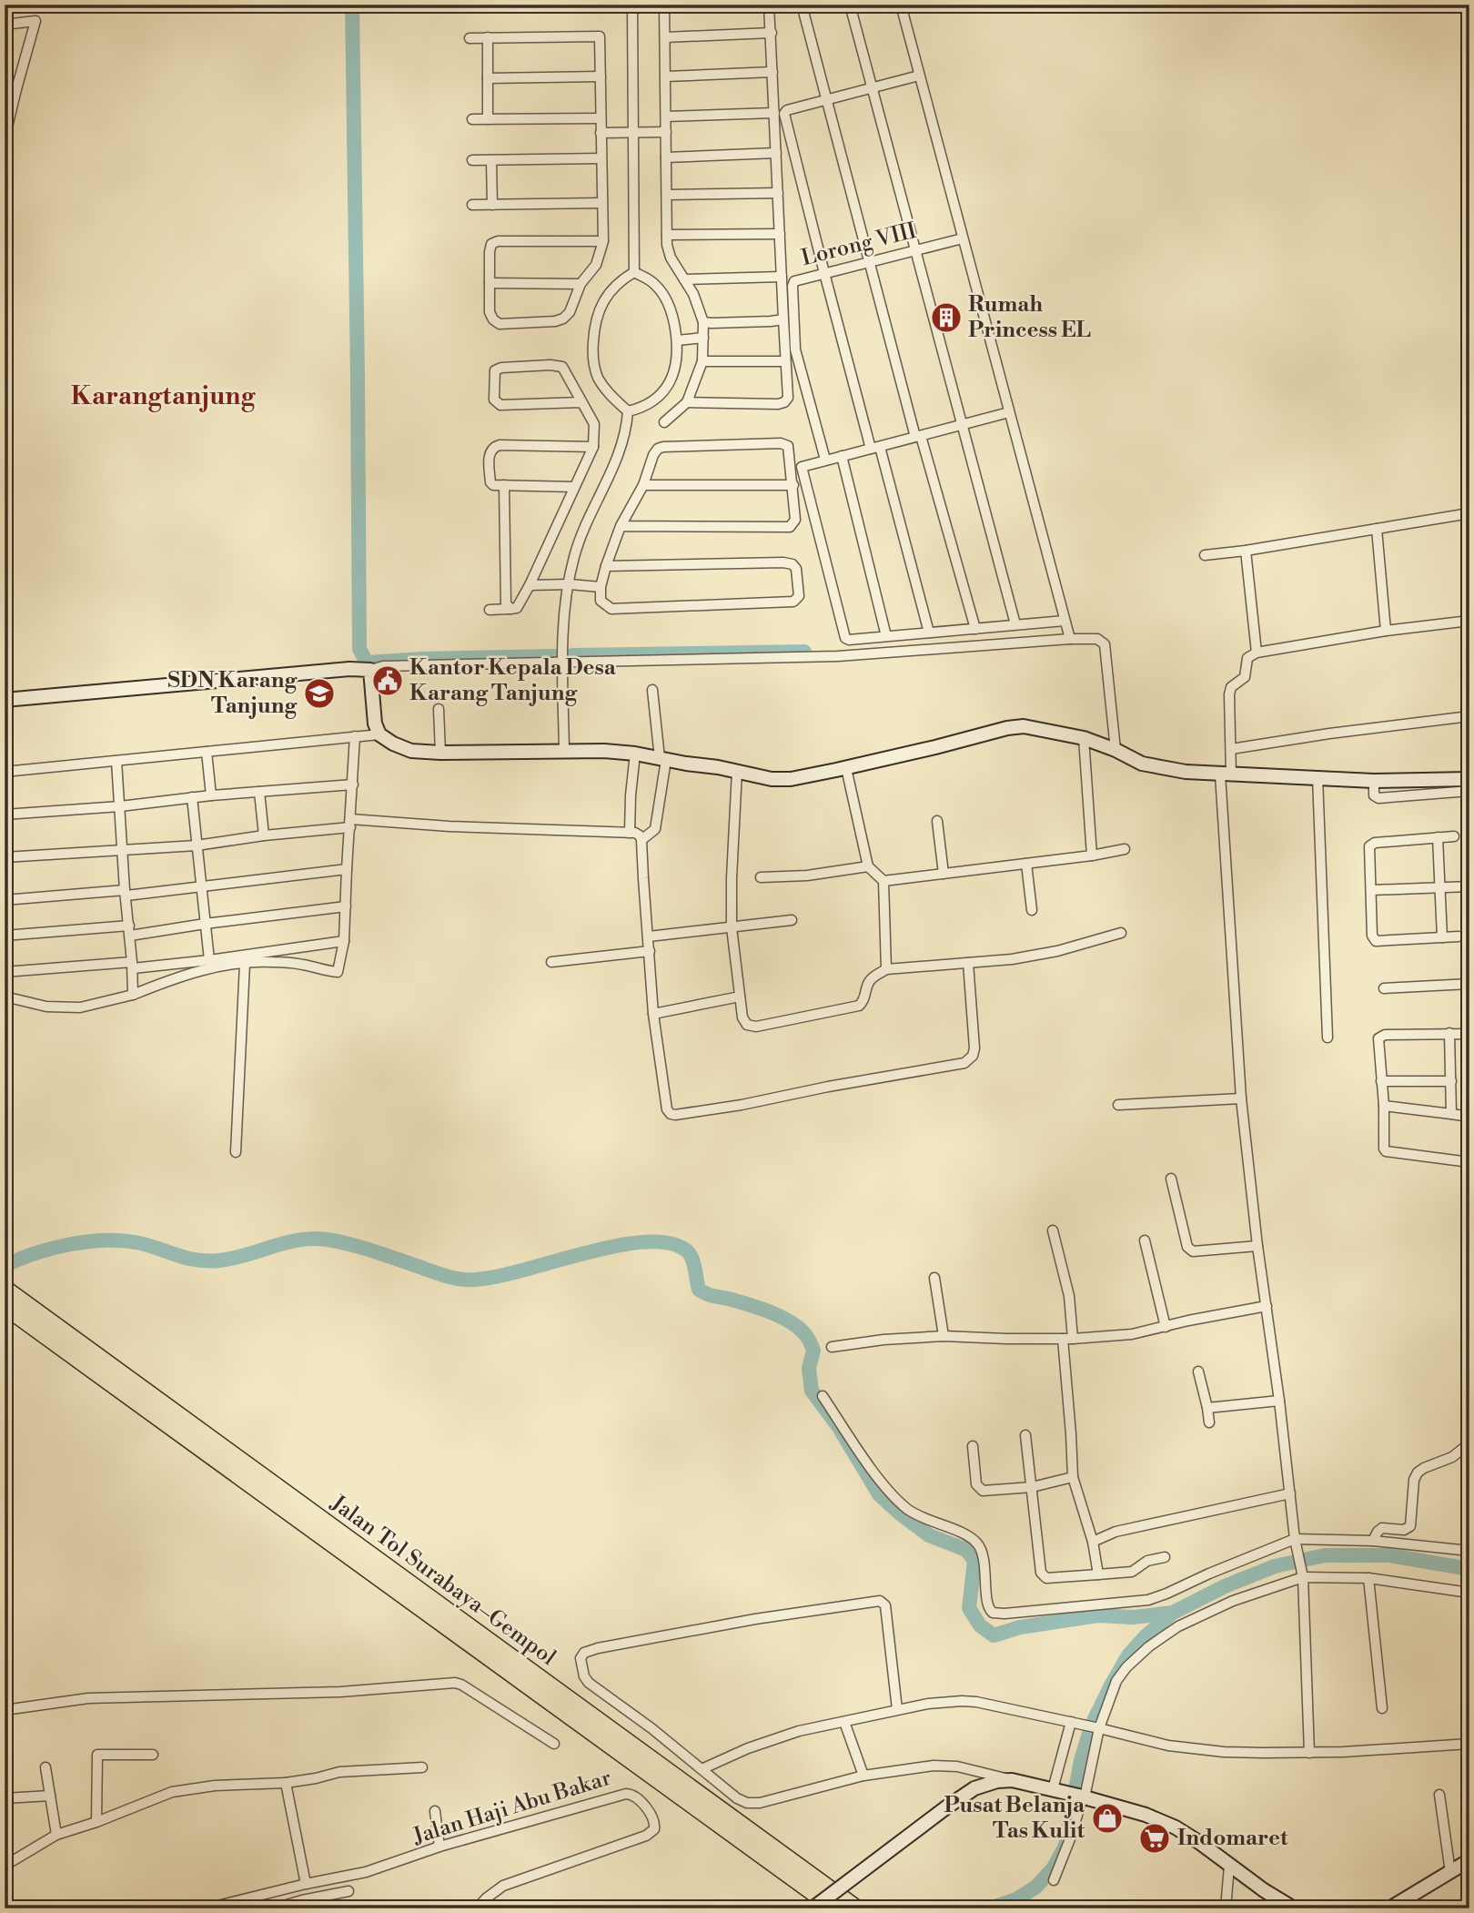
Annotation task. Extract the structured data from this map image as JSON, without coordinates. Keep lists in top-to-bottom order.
{
  "streets": {
    "highway": ["Jalan Tol Surabaya–Gempol"],
    "street": ["Lorong VIII", "Jalan Haji Abu Bakar"]
  },
  "districts": ["Karangtanjung"],
  "places": {
    "building": ["Rumah Princess EL"],
    "public building": ["Kantor Kepala Desa Karang Tanjung"],
    "school or university": ["SDN Karang Tanjung"],
    "shop": ["Pusat Belanja Tas Kulit"],
    "supermarket": ["Indomaret"]
  }
}
